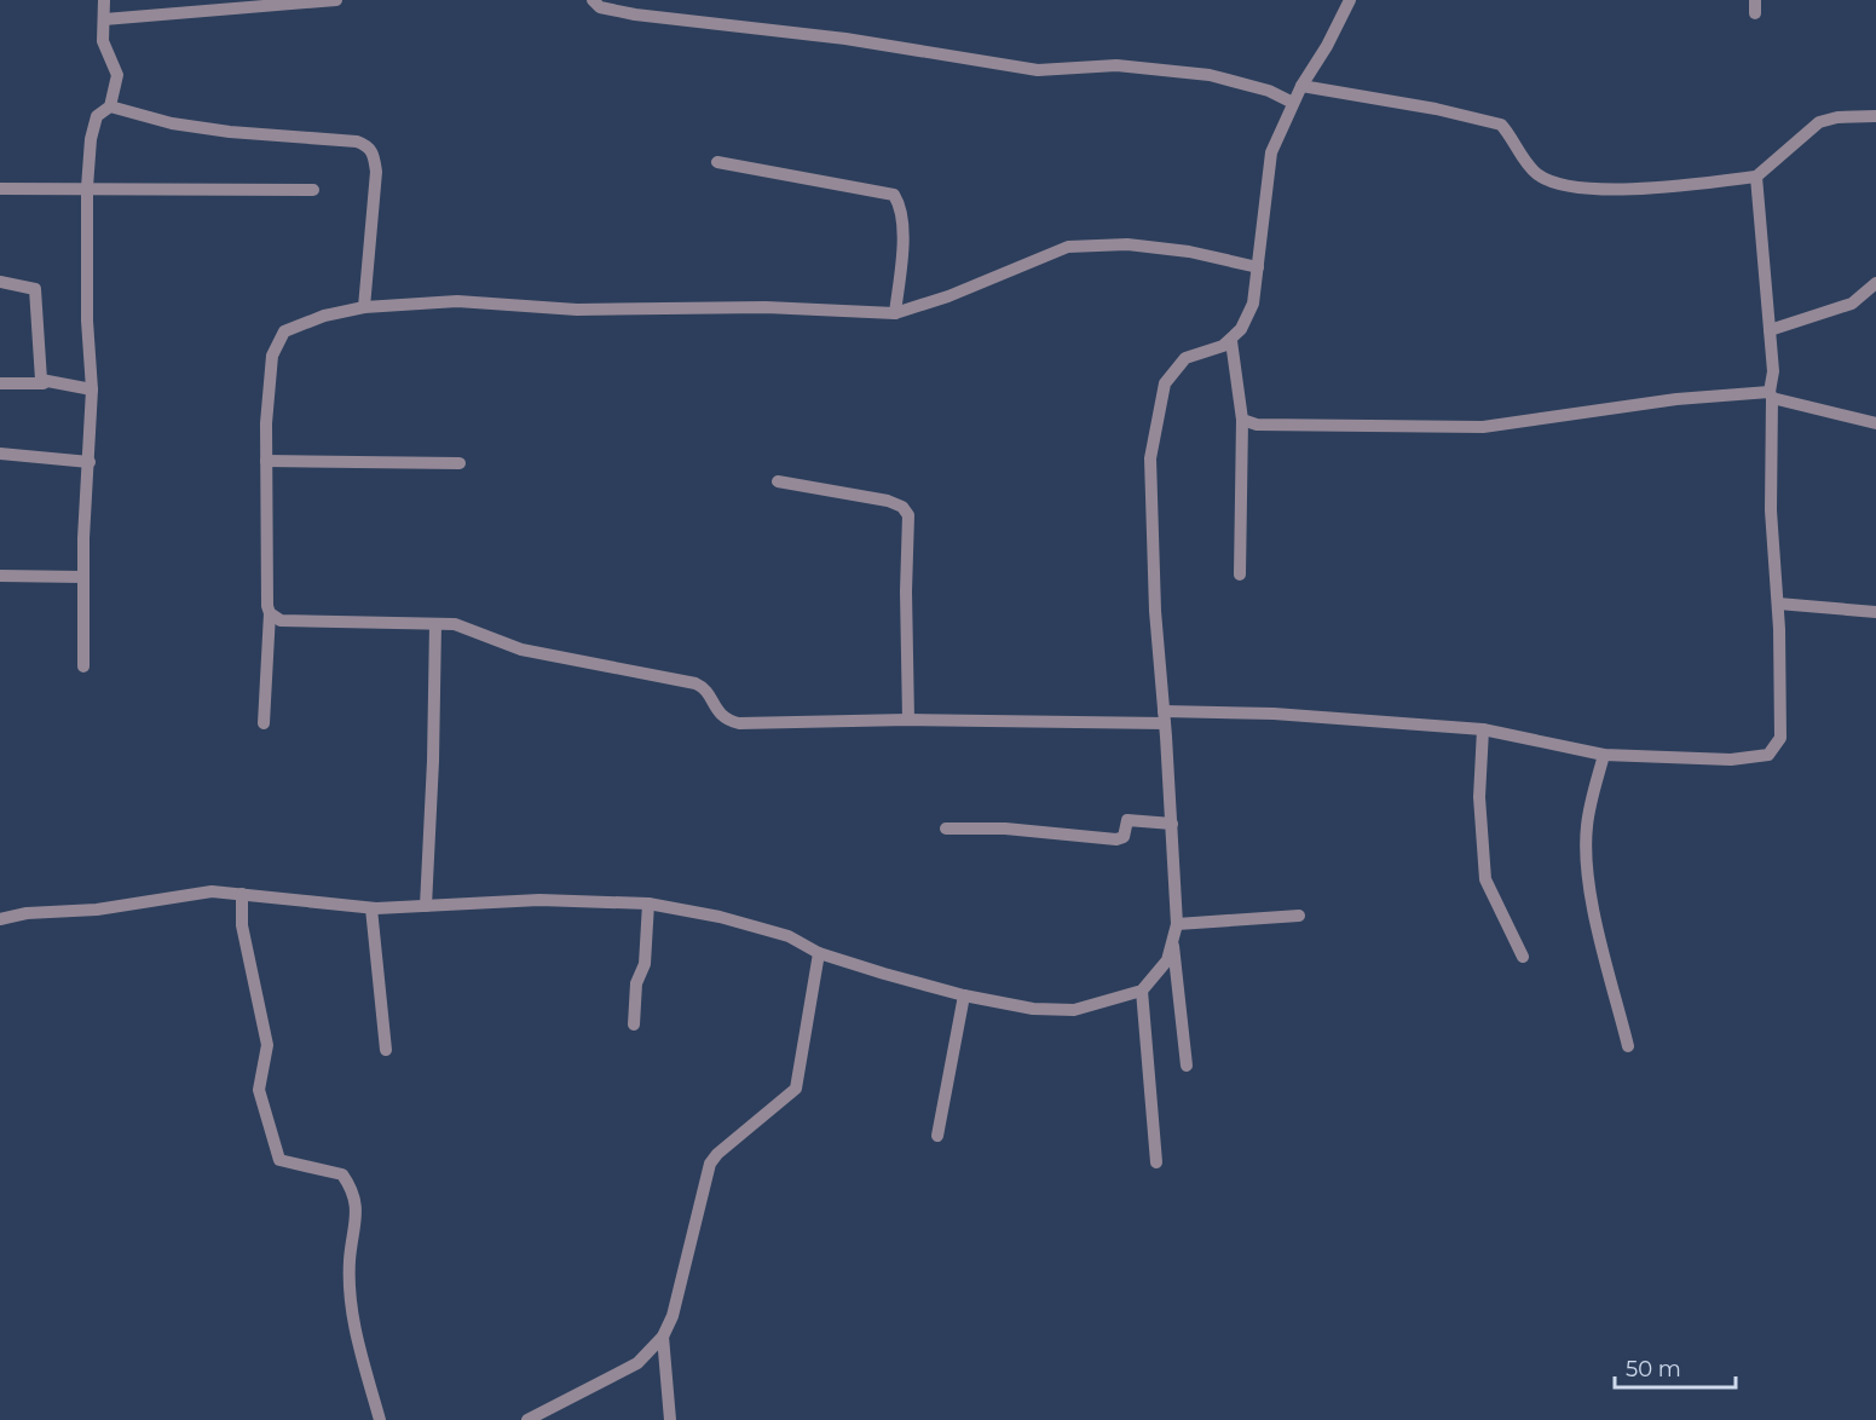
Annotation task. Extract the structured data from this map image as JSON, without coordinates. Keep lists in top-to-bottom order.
{
  "scale_bar": "50 m"
}
